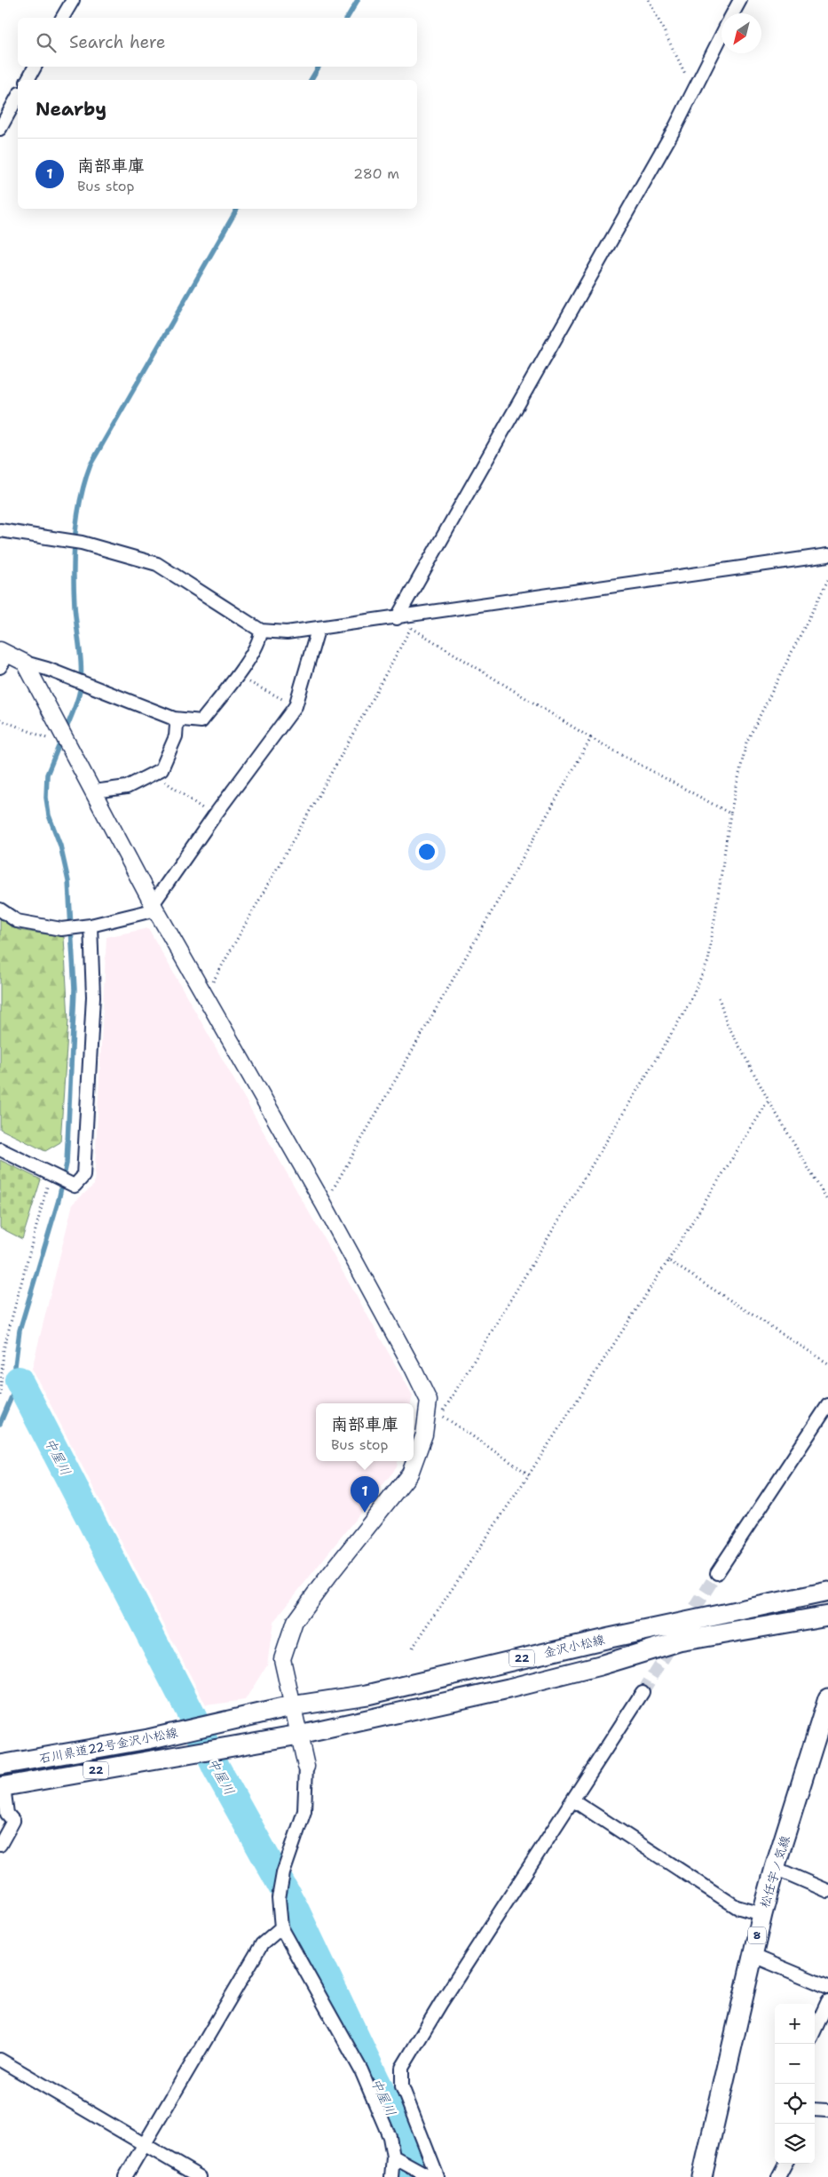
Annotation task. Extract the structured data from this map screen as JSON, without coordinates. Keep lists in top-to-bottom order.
{
  "streets": {
    "main road": [
      "金沢小松線",
      "22",
      "石川県道22号金沢小松線",
      "松任宇ノ気線",
      "8"
    ]
  },
  "crossings": [
    ["金沢小松線", "石川県道22号金沢小松線"]
  ],
  "water": ["中屋川"],
  "north": "bottom left",
  "page": {
    "search": "Search here",
    "heading": "Nearby",
    "list": [
      {
        "mark": "1",
        "name": "南部車庫",
        "note": "Bus stop",
        "value": "280 m"
      }
    ],
    "popup": ["南部車庫", "Bus stop"],
    "pins": "1",
    "map_buttons": ["+", "−"]
  }
}
